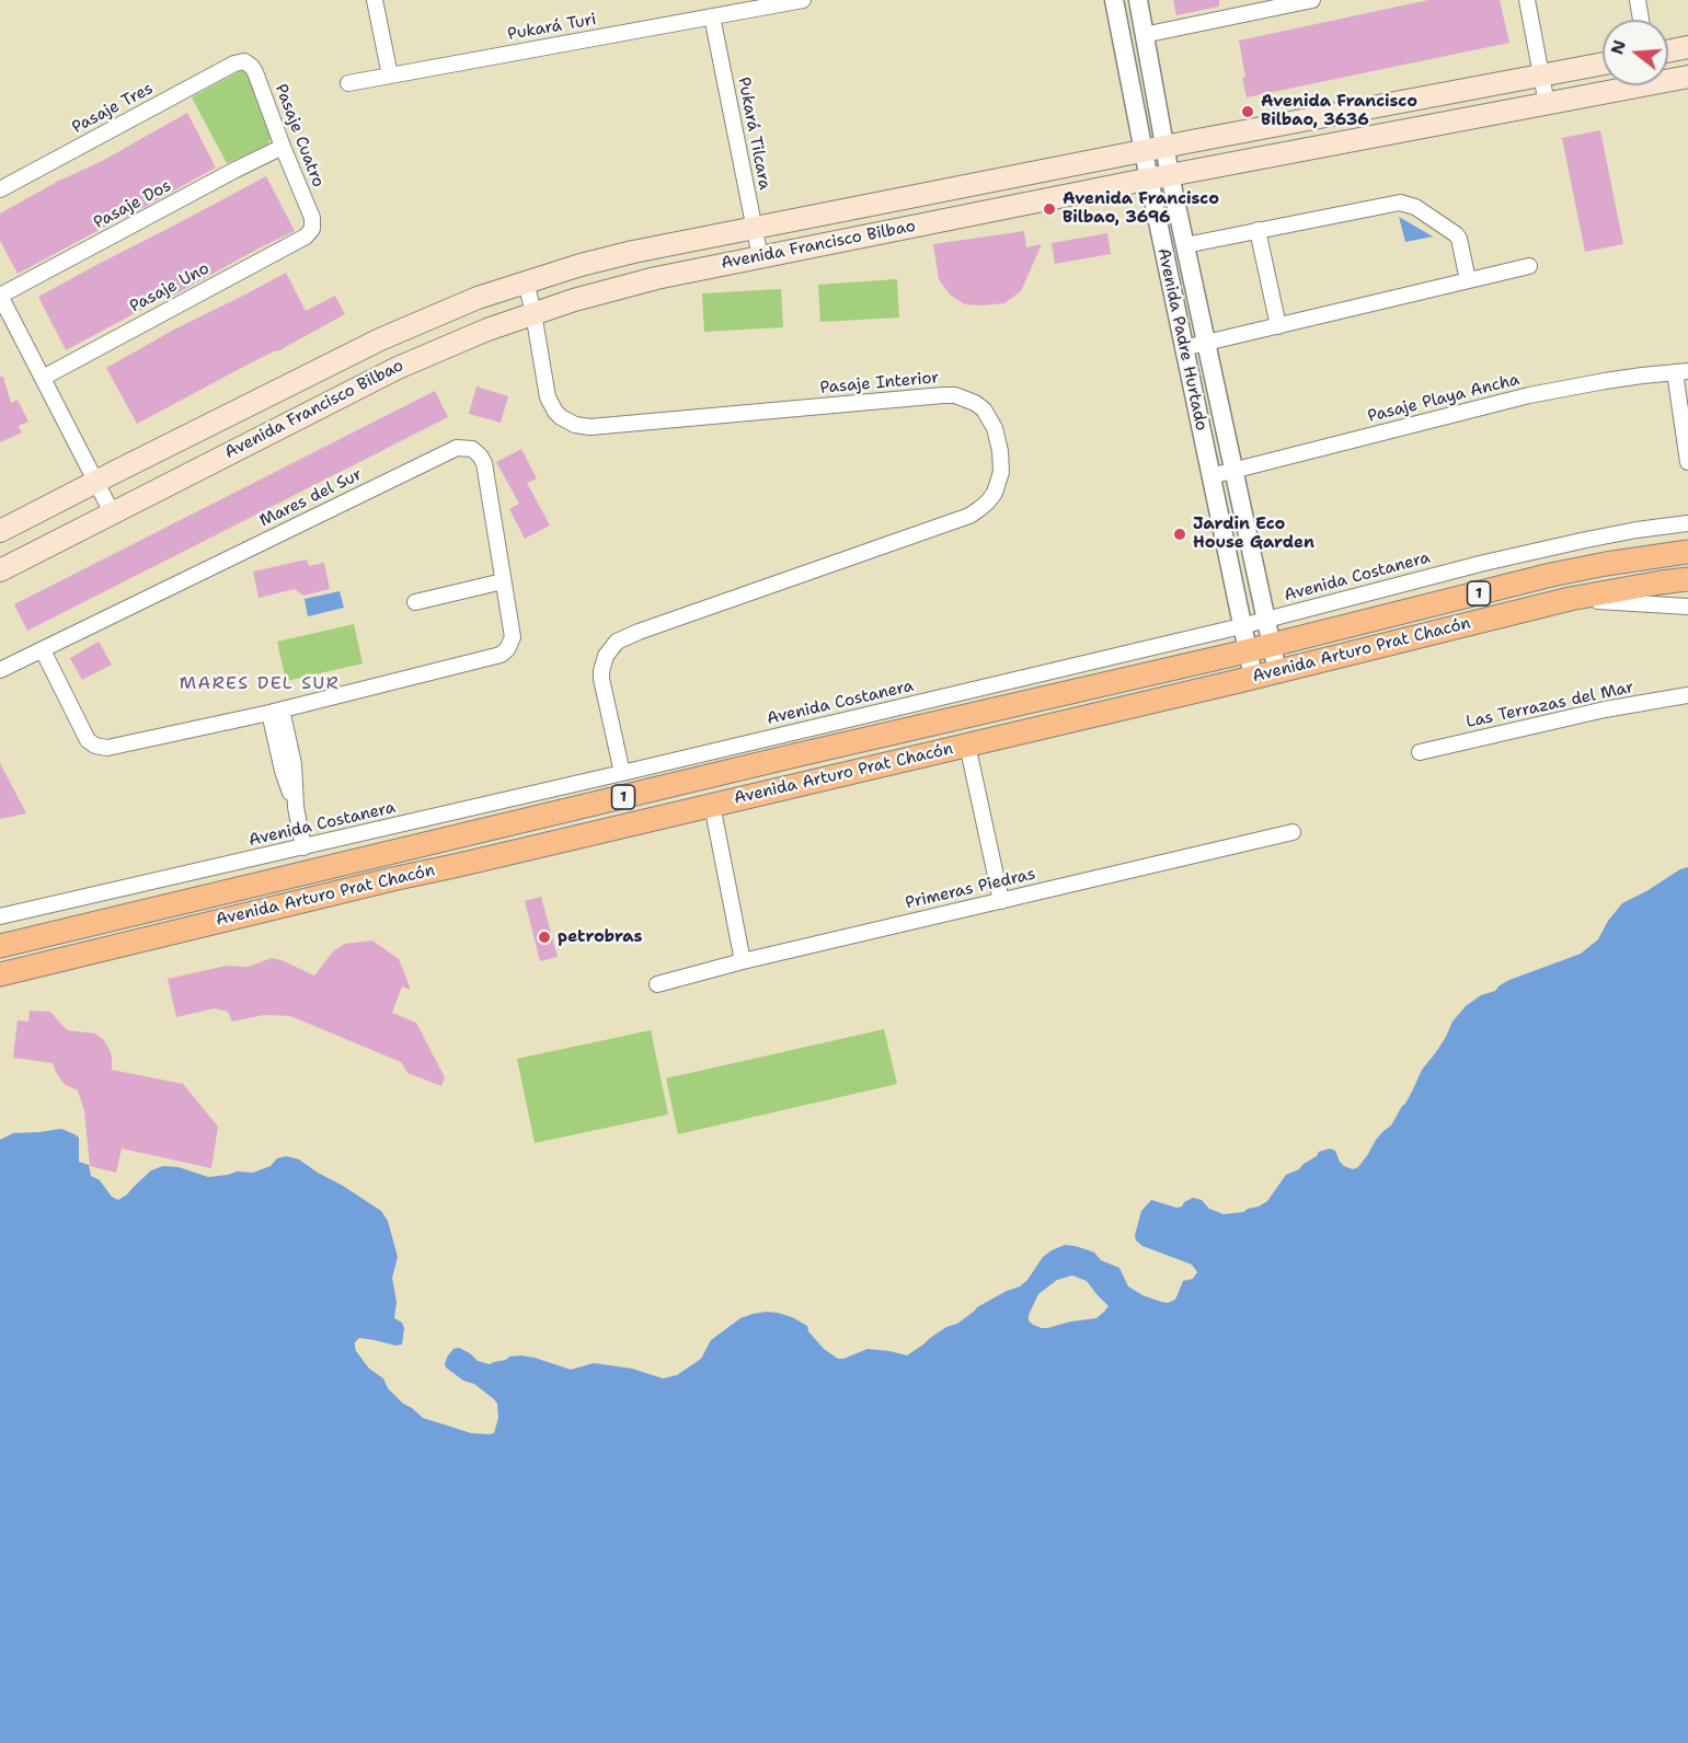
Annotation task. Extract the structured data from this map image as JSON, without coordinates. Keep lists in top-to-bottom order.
{
  "streets": {
    "main road": ["Avenida Francisco Bilbao", "1", "Avenida Arturo Prat Chacón"],
    "street": [
      "Pukará Turi",
      "Pasaje Tres",
      "Pukará Tilcara",
      "Pasaje Cuatro",
      "Pasaje Dos",
      "Pasaje Uno",
      "Avenida Padre Hurtado",
      "Pasaje Interior",
      "Pasaje Playa Ancha",
      "Mares del Sur",
      "Avenida Costanera",
      "Las Terrazas del Mar",
      "Primeras Piedras"
    ]
  },
  "crossings": [
    ["Pukará Turi", "Pukará Tilcara"],
    ["Pasaje Tres", "Pasaje Cuatro"],
    ["Pukará Tilcara", "Avenida Francisco Bilbao"],
    ["Pasaje Cuatro", "Pasaje Dos"],
    ["Pasaje Cuatro", "Pasaje Uno"],
    ["Avenida Francisco Bilbao", "Avenida Padre Hurtado"],
    ["Avenida Francisco Bilbao", "Pasaje Interior"],
    ["Avenida Padre Hurtado", "Pasaje Playa Ancha"],
    ["Avenida Padre Hurtado", "Avenida Costanera"],
    ["Avenida Padre Hurtado", "Avenida Arturo Prat Chacón"],
    ["Pasaje Interior", "Avenida Costanera"]
  ],
  "districts": ["MARES DEL SUR"],
  "places": [
    "Avenida Francisco Bilbao, 3636",
    "Avenida Francisco Bilbao, 3696",
    "Jardin Eco House Garden",
    "petrobras"
  ],
  "north": "left"
}
